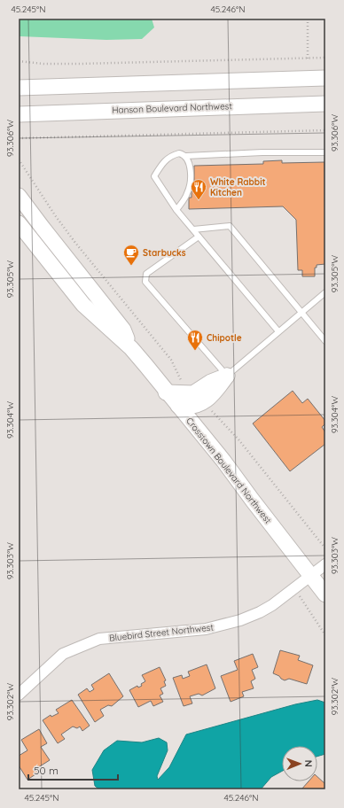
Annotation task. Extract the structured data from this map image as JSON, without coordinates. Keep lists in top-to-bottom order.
{
  "streets": {
    "street": ["Hanson Boulevard Northwest", "Crosstown Boulevard Northwest", "Bluebird Street Northwest"]
  },
  "crossings": [
    ["Crosstown Boulevard Northwest", "Bluebird Street Northwest"]
  ],
  "places": {
    "restaurant": ["White Rabbit Kitchen", "Chipotle"],
    "cafe": ["Starbucks"]
  },
  "scale_bar": "50 m",
  "north": "right",
  "coordinates": [
    "45.245°N",
    "45.246°N",
    "93.306°W",
    "93.305°W",
    "93.304°W",
    "93.303°W",
    "93.302°W"
  ]
}
